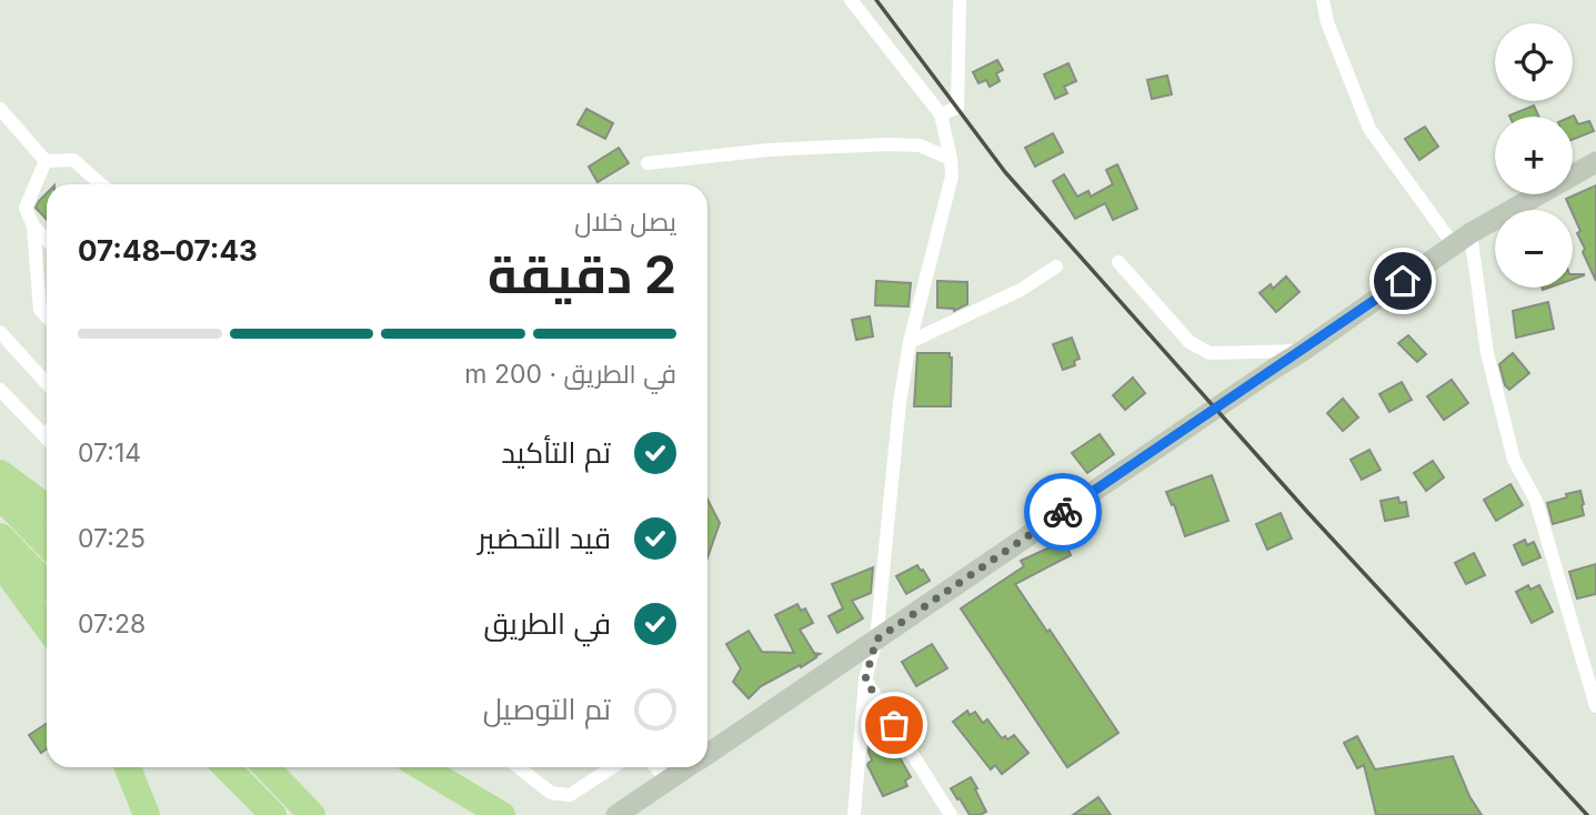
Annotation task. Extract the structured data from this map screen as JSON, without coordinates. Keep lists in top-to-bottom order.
{
  "page": {
    "map_buttons": ["+", "−"],
    "heading": ["2 دقيقة", "يصل خلال", "07:43–07:48"],
    "bar": "في الطريق · 200 m",
    "list": [
      ["تم التأكيد", "07:14"],
      ["قيد التحضير", "07:25"],
      ["في الطريق", "07:28"],
      "تم التوصيل"
    ]
  }
}
